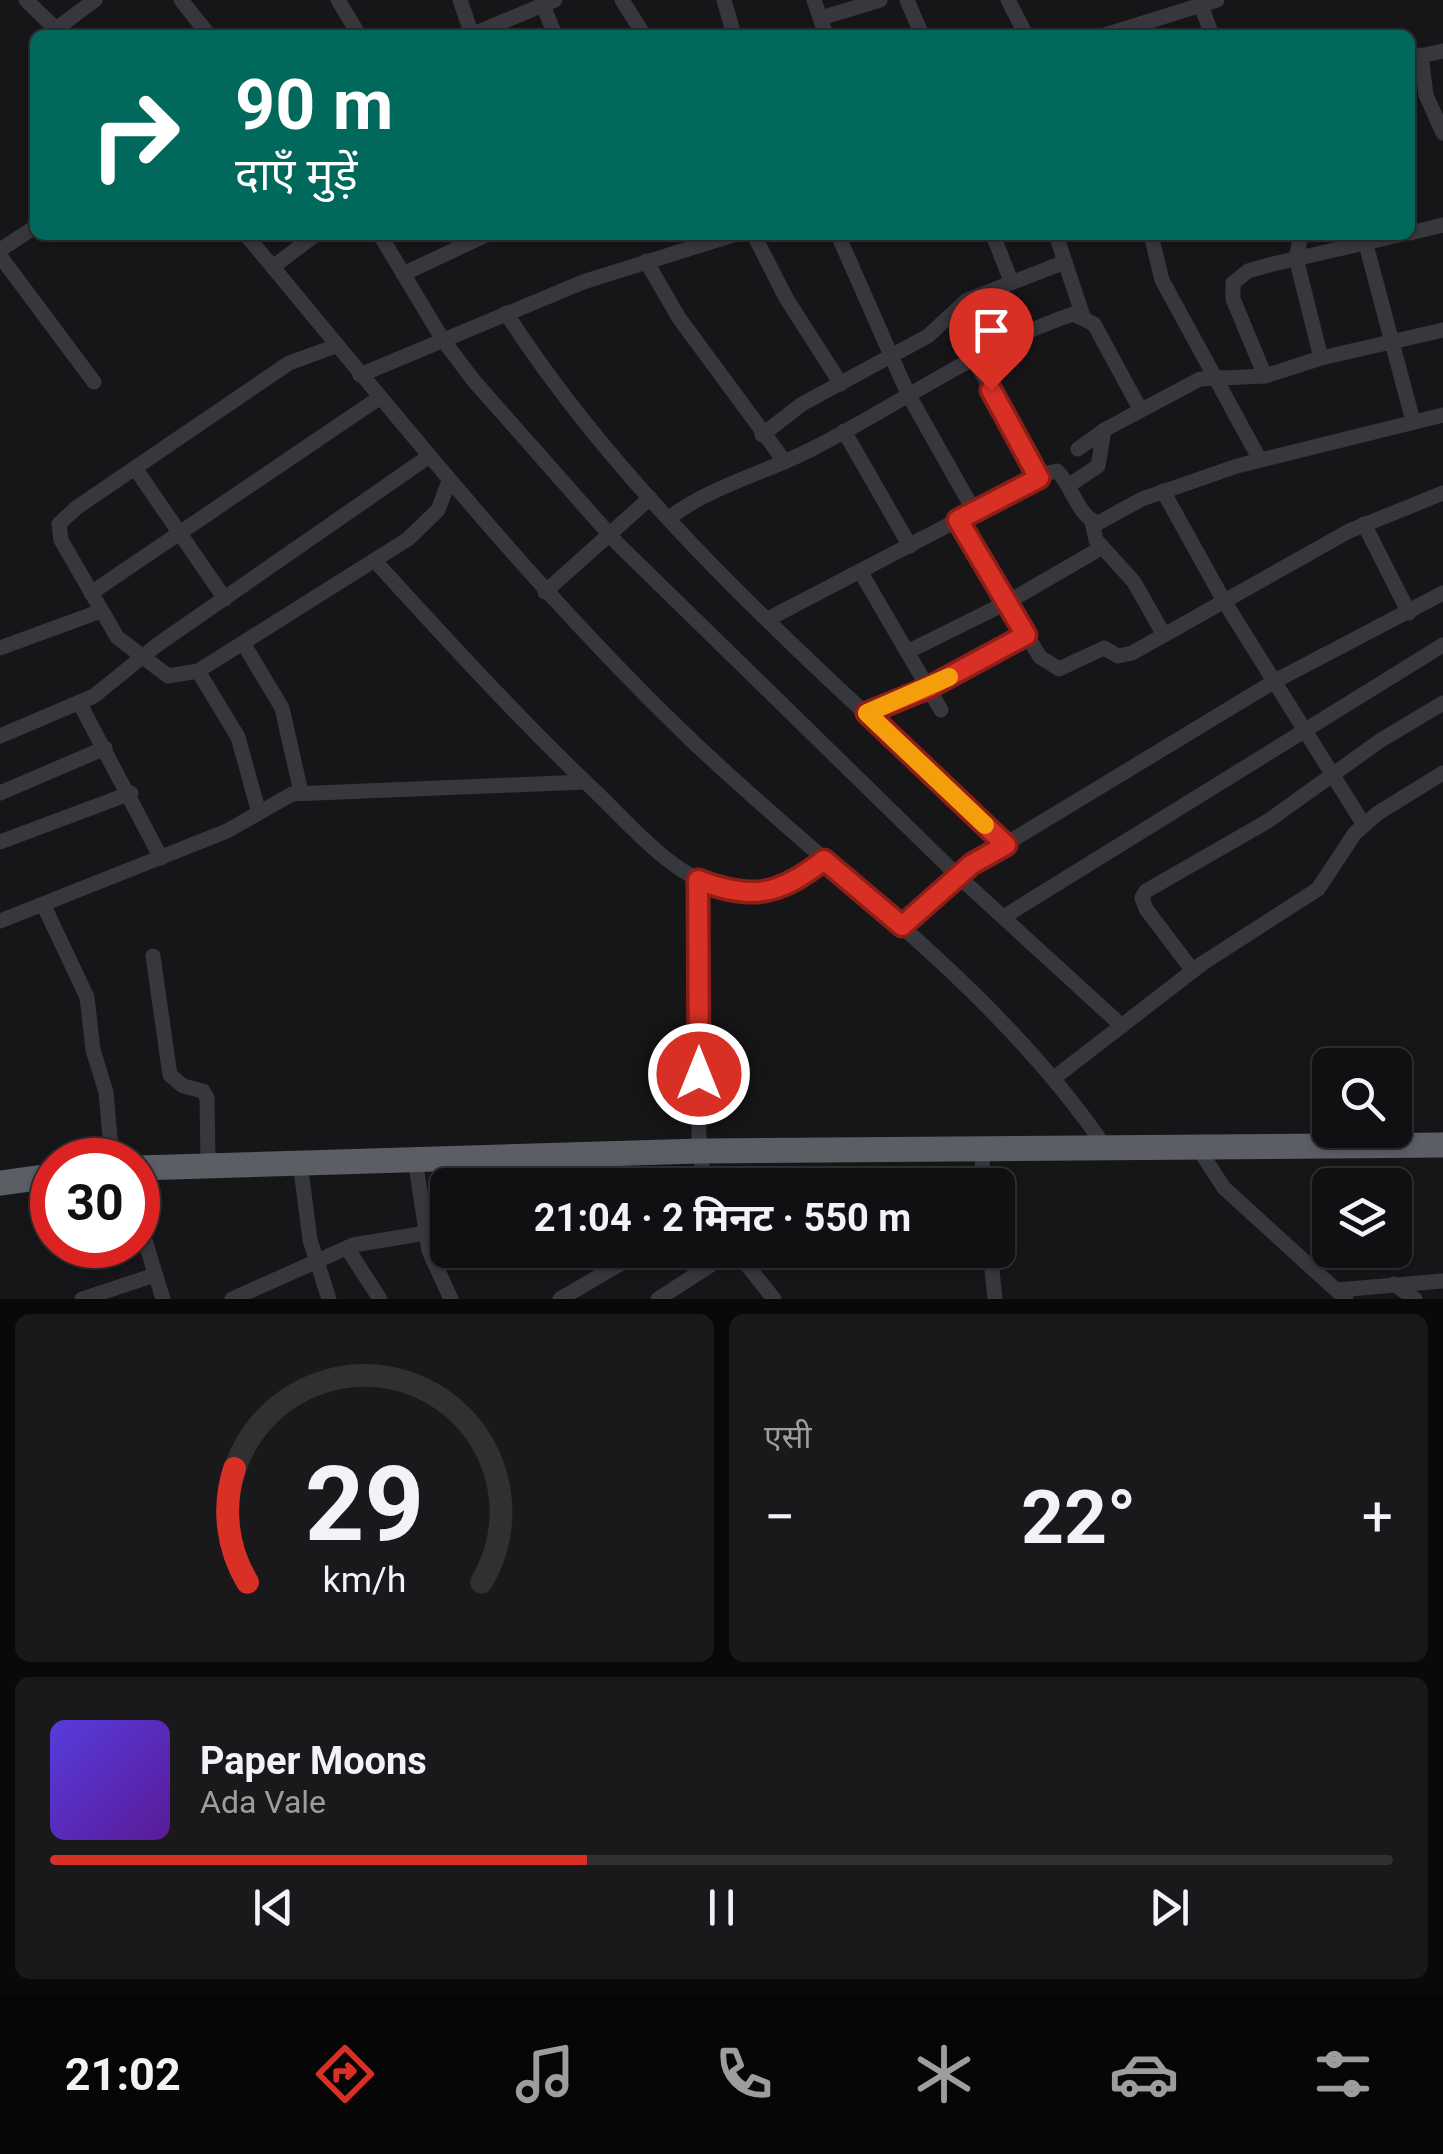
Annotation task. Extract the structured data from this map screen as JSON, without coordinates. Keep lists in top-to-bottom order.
{
  "page": {
    "turn": ["90 m", "दाएँ मुड़ें"],
    "limit": "30",
    "trip": "21:04 · 2 मिनट · 550 m",
    "tile": "एसी",
    "heat": ["−", "22°", "+"],
    "song": ["Paper Moons", "Ada Vale"],
    "tabs": "21:02",
    "gauge": ["29", "km/h"]
  }
}
